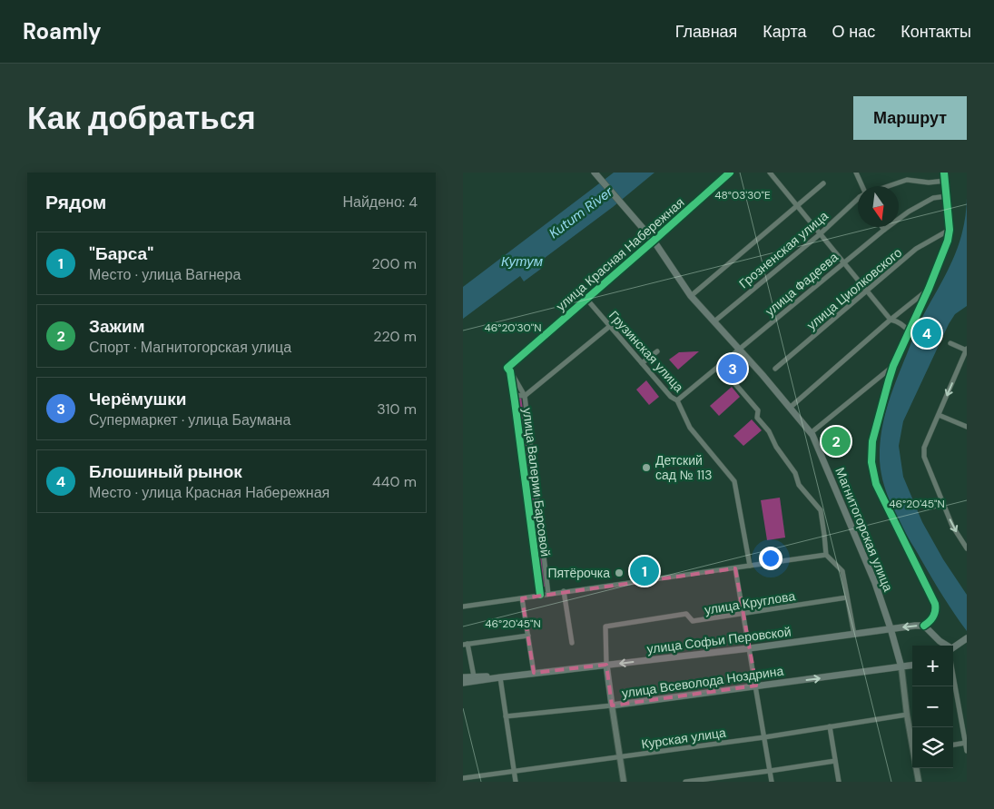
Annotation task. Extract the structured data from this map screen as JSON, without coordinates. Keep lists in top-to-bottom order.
{
  "streets": {
    "main road": ["Магнитогорская улица", "улица Софьи Перовской", "улица Всеволода Ноздрина"],
    "street": [
      "Грозненская улица",
      "улица Красная Набережная",
      "улица Фадеева",
      "улица Циолковского",
      "Грузинская улица",
      "улица Валерии Барсовой",
      "улица Круглова",
      "Курская улица"
    ]
  },
  "crossings": [
    ["Грозненская улица", "Магнитогорская улица"],
    ["улица Красная Набережная", "Грузинская улица"],
    ["улица Красная Набережная", "улица Валерии Барсовой"],
    ["улица Красная Набережная", "Магнитогорская улица"],
    ["улица Фадеева", "Грузинская улица"],
    ["улица Фадеева", "Магнитогорская улица"],
    ["Магнитогорская улица", "улица Софьи Перовской"],
    ["Магнитогорская улица", "улица Всеволода Ноздрина"],
    ["Магнитогорская улица", "Курская улица"],
    ["улица Круглова", "улица Софьи Перовской"]
  ],
  "one_way": ["улица Софьи Перовской", "улица Всеволода Ноздрина"],
  "water": ["Kutum River", "Кутум"],
  "places": ["Детский сад № 113", "Пятёрочка"],
  "north": "bottom",
  "page": {
    "header": "Roamly",
    "nav": [
      "Главная",
      "Карта",
      "О нас",
      "Контакты"
    ],
    "buttons": "Маршрут",
    "title": "Как добраться",
    "heading": ["Рядом", "Найдено: 4"],
    "list": [
      {
        "mark": "1",
        "name": "\"Барса\"",
        "note": "Место · улица Вагнера",
        "value": "200 m"
      },
      {
        "mark": "2",
        "name": "Зажим",
        "note": "Спорт · Магнитогорская улица",
        "value": "220 m"
      },
      {
        "mark": "3",
        "name": "Черёмушки",
        "note": "Супермаркет · улица Баумана",
        "value": "310 m"
      },
      {
        "mark": "4",
        "name": "Блошиный рынок",
        "note": "Место · улица Красная Набережная",
        "value": "440 m"
      }
    ],
    "pins": [
      "4",
      "3",
      "2",
      "1"
    ],
    "map_buttons": ["+", "−"]
  },
  "coordinates": ["48°03'30\"E", "46°20'30\"N", "46°20'45\"N"]
}
